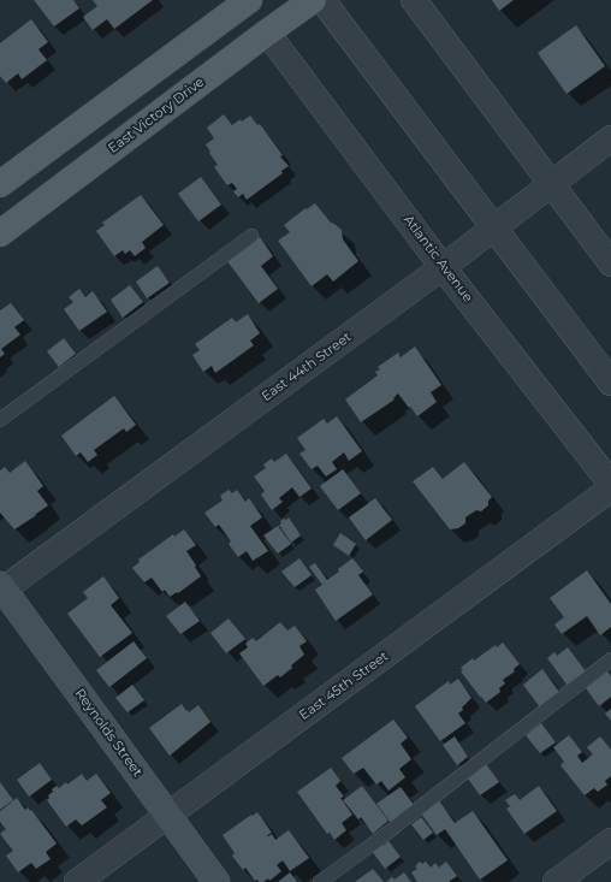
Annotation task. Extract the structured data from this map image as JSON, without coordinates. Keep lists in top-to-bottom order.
{
  "streets": {
    "main road": ["East Victory Drive"],
    "street": [
      "Atlantic Avenue",
      "East 44th Street",
      "East 45th Street",
      "Reynolds Street"
    ]
  },
  "crossings": [
    ["East Victory Drive", "Atlantic Avenue"],
    ["Atlantic Avenue", "East 44th Street"],
    ["East 44th Street", "Reynolds Street"],
    ["East 45th Street", "Reynolds Street"]
  ]
}
